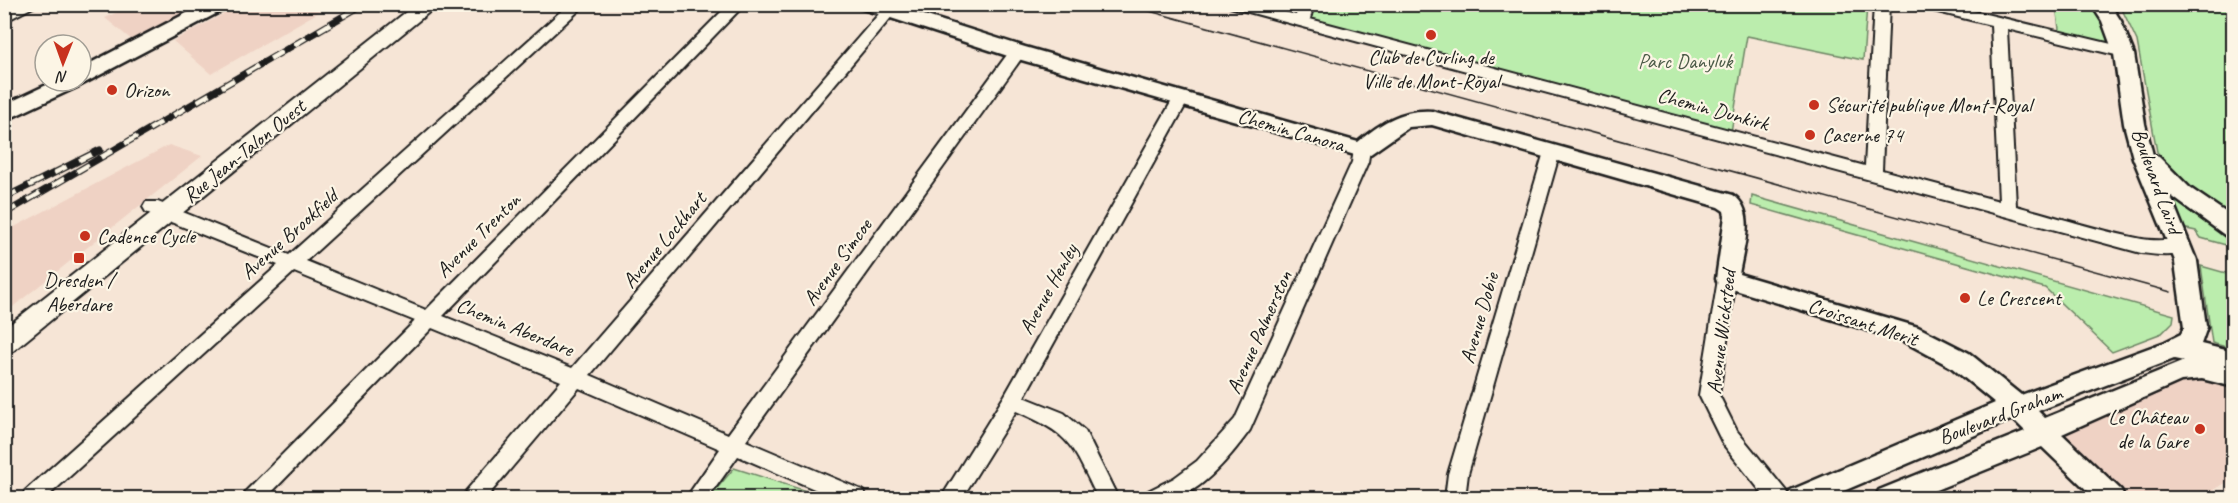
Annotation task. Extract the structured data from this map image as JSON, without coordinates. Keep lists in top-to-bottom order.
{
  "streets": {
    "main road": ["Rue Jean-Talon Ouest"],
    "street": [
      "Chemin Dunkirk",
      "Chemin Canora",
      "Boulevard Laird",
      "Avenue Brookfield",
      "Avenue Trenton",
      "Avenue Lockhart",
      "Avenue Simcoe",
      "Avenue Henley",
      "Avenue Dobie",
      "Croissant Merit",
      "Chemin Aberdare",
      "Avenue Palmerston",
      "Avenue Wicksteed",
      "Boulevard Graham"
    ]
  },
  "crossings": [
    ["Chemin Dunkirk", "Boulevard Laird"],
    ["Chemin Canora", "Avenue Lockhart"],
    ["Chemin Canora", "Avenue Simcoe"],
    ["Chemin Canora", "Avenue Henley"],
    ["Chemin Canora", "Avenue Dobie"],
    ["Chemin Canora", "Avenue Palmerston"],
    ["Chemin Canora", "Avenue Wicksteed"],
    ["Rue Jean-Talon Ouest", "Chemin Aberdare"],
    ["Boulevard Laird", "Boulevard Graham"],
    ["Avenue Brookfield", "Chemin Aberdare"],
    ["Avenue Trenton", "Chemin Aberdare"],
    ["Avenue Lockhart", "Chemin Aberdare"],
    ["Avenue Simcoe", "Chemin Aberdare"],
    ["Croissant Merit", "Avenue Wicksteed"],
    ["Croissant Merit", "Boulevard Graham"]
  ],
  "parks": ["Parc Danyluk"],
  "places": {
    "other": [
      "Club de Curling de Ville de Mont-Royal",
      "Orizon",
      "Sécurité publique Mont-Royal",
      "Caserne 74",
      "Cadence Cycle",
      "Le Crescent",
      "Le Château de la Gare"
    ],
    "transit": ["Dresden / Aberdare"]
  },
  "north": "bottom"
}
